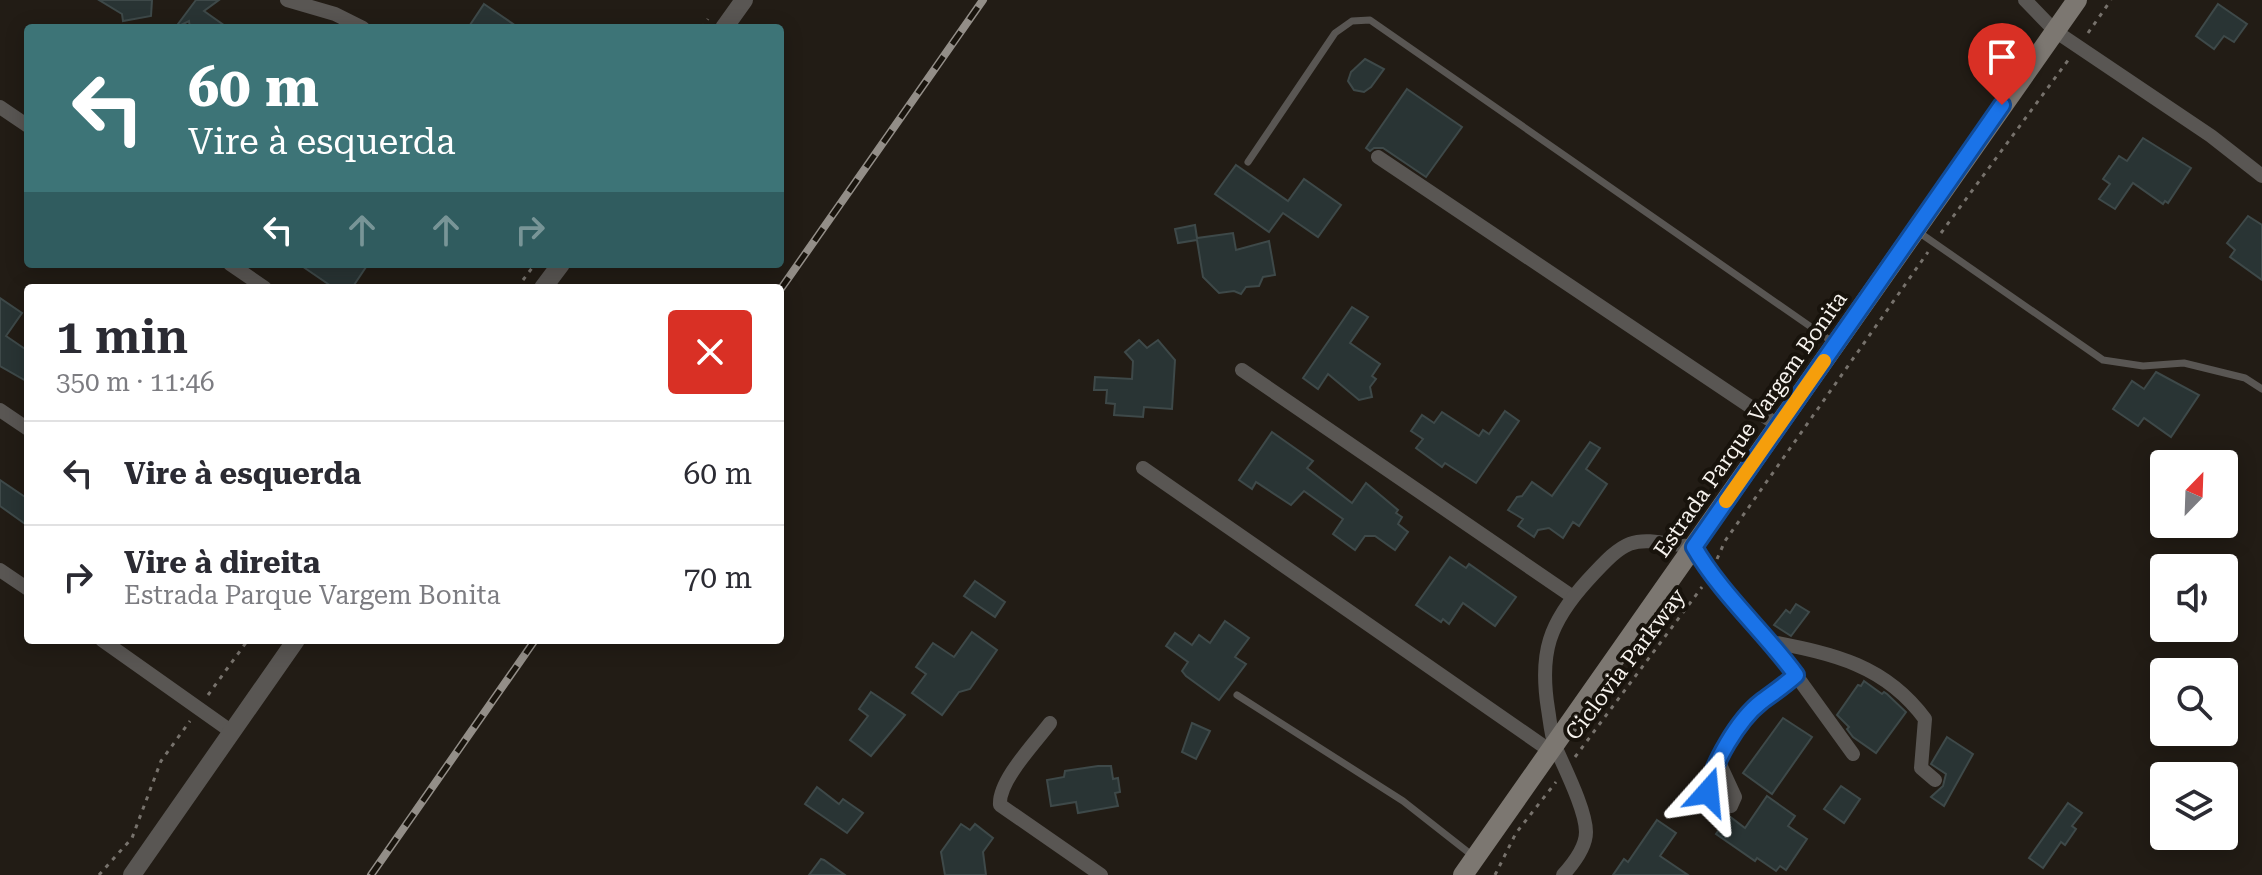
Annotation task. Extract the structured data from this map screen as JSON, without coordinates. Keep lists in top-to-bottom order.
{
  "streets": {
    "main road": ["Estrada Parque Vargem Bonita"],
    "path": ["Ciclovia Parkway"]
  },
  "north": "top right",
  "page": {
    "turn": ["60 m", "Vire à esquerda"],
    "heading": ["1 min", "350 m · 11:46"],
    "list": [
      {
        "name": "Vire à esquerda",
        "value": "60 m"
      },
      {
        "name": "Vire à direita",
        "note": "Estrada Parque Vargem Bonita",
        "value": "70 m"
      }
    ]
  }
}
